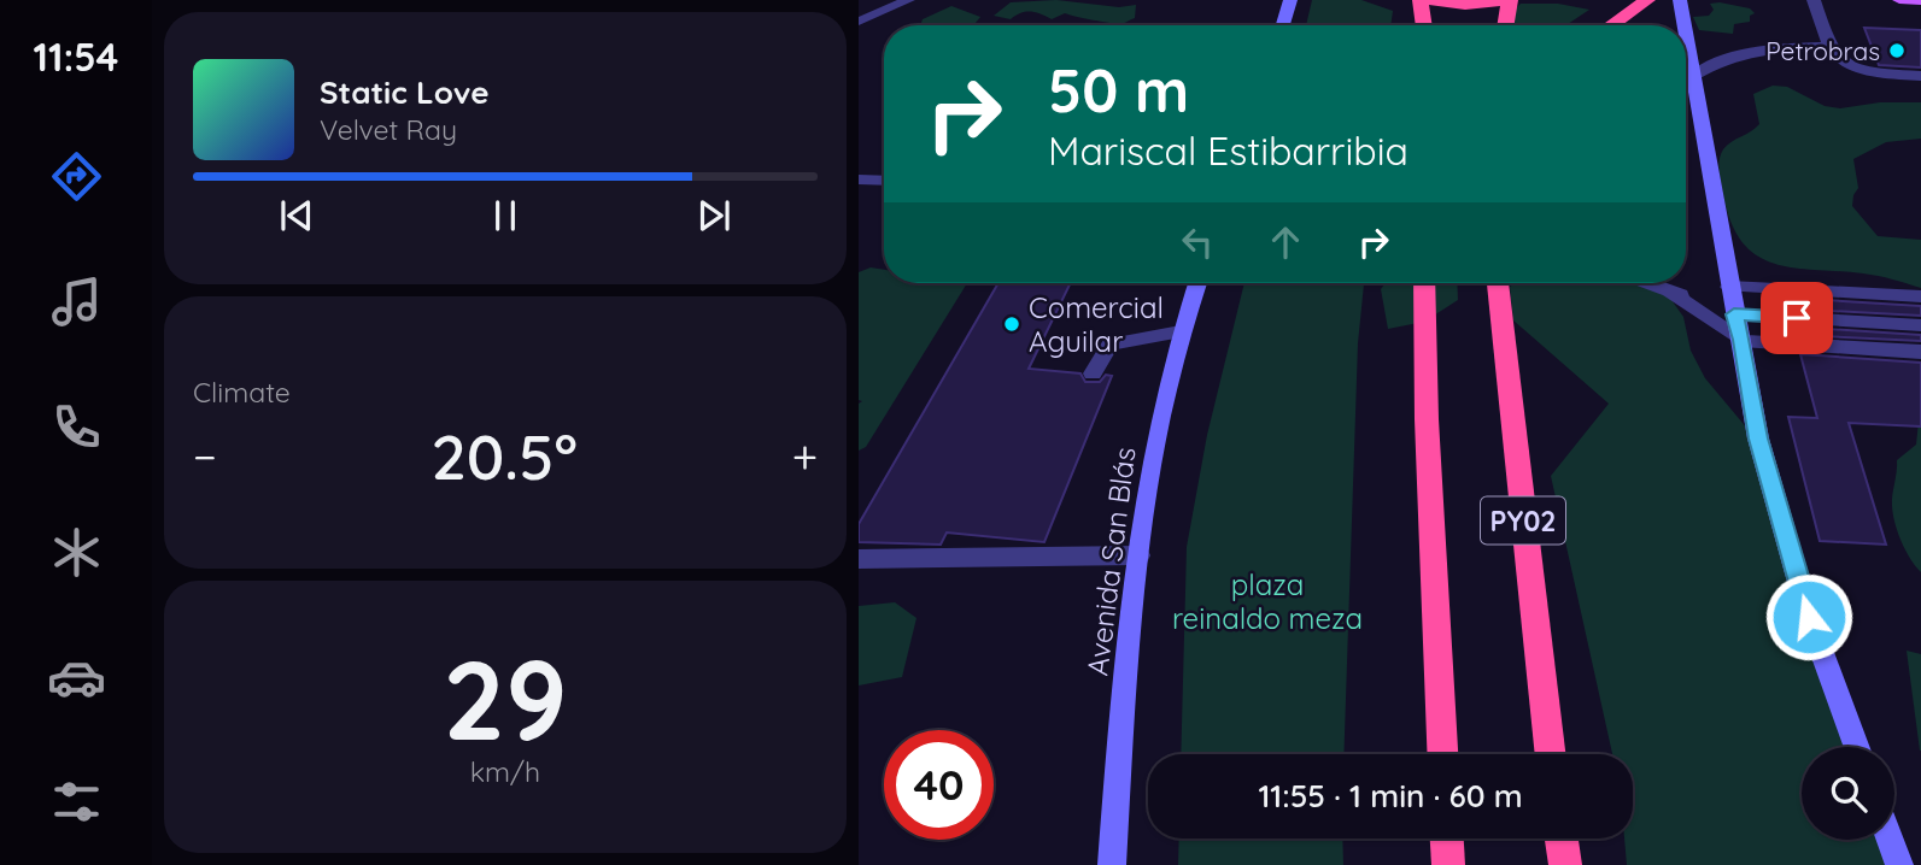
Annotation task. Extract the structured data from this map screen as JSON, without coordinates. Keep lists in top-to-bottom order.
{
  "streets": {
    "highway": ["PY02"],
    "street": ["Avenida San Blás"]
  },
  "parks": ["plaza reinaldo meza"],
  "places": ["Petrobras", "Comercial Aguilar"],
  "page": {
    "tabs": "11:54",
    "turn": ["50 m", "Mariscal Estibarribia"],
    "song": ["Static Love", "Velvet Ray"],
    "tile": [
      "Climate",
      ["29", "km/h"]
    ],
    "heat": ["−", "20.5°", "+"],
    "limit": "40",
    "trip": "11:55 · 1 min · 60 m"
  }
}
